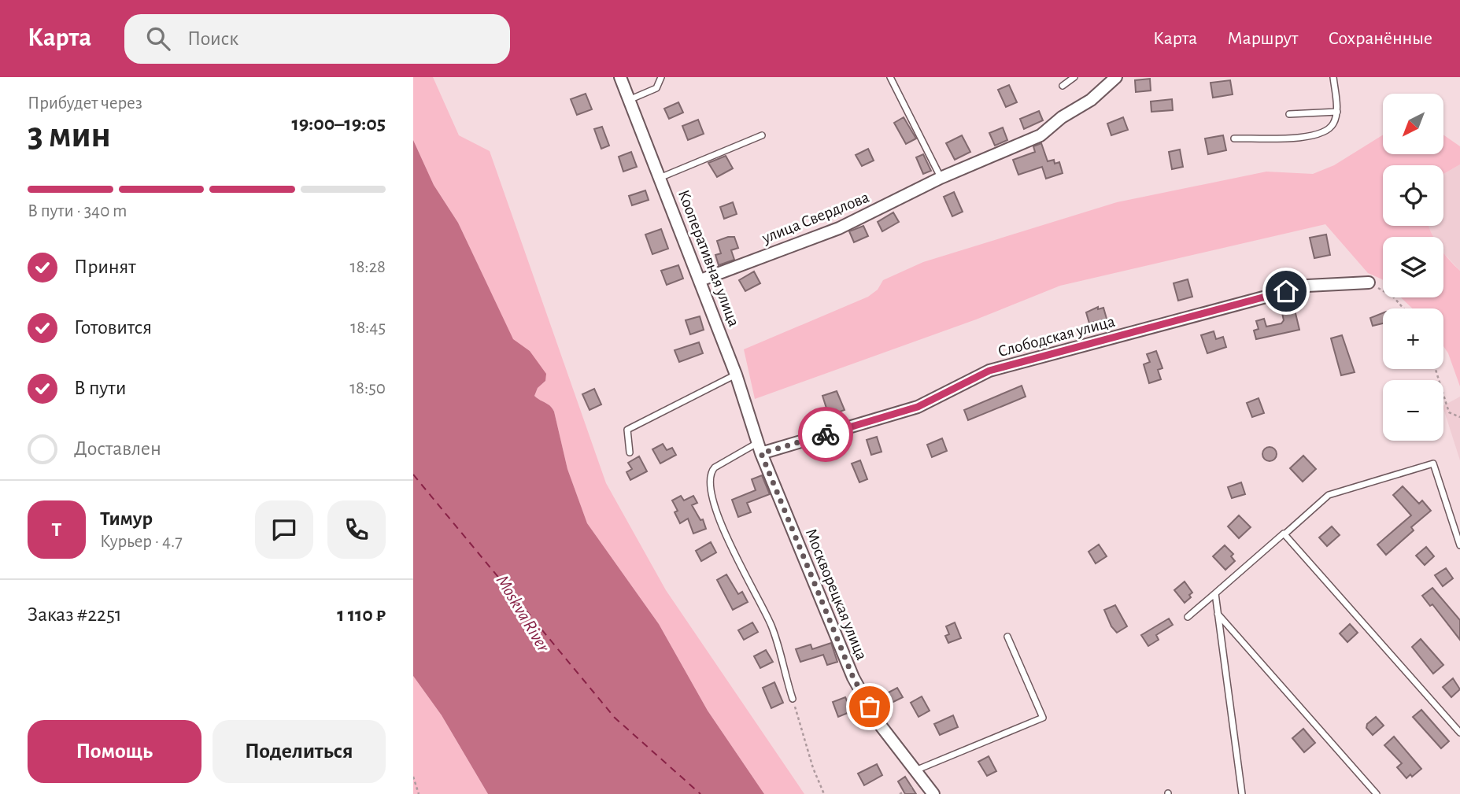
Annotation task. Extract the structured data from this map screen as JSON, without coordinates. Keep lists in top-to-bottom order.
{
  "streets": {
    "street": [
      "улица Свердлова",
      "Кооперативная улица",
      "Слободская улица",
      "Москворецкая улица"
    ]
  },
  "crossings": [
    ["улица Свердлова", "Кооперативная улица"],
    ["Кооперативная улица", "Слободская улица"],
    ["Кооперативная улица", "Москворецкая улица"],
    ["Слободская улица", "Москворецкая улица"]
  ],
  "water": ["Moskva River"],
  "north": "bottom left",
  "page": {
    "header": "Карта",
    "search": "Поиск",
    "nav": ["Карта", "Маршрут", "Сохранённые"],
    "heading": ["3 мин", "Прибудет через", "19:00–19:05"],
    "panel": [
      "Тимур",
      "Курьер · 4.7",
      "Заказ #2251",
      "1 110 ₽"
    ],
    "map_buttons": ["+", "−"],
    "bar": "В пути · 340 m",
    "list": [
      ["Принят", "18:28"],
      ["Готовится", "18:45"],
      ["В пути", "18:50"],
      "Доставлен"
    ],
    "round": "Т",
    "buttons": ["Помощь", "Поделиться"]
  }
}
